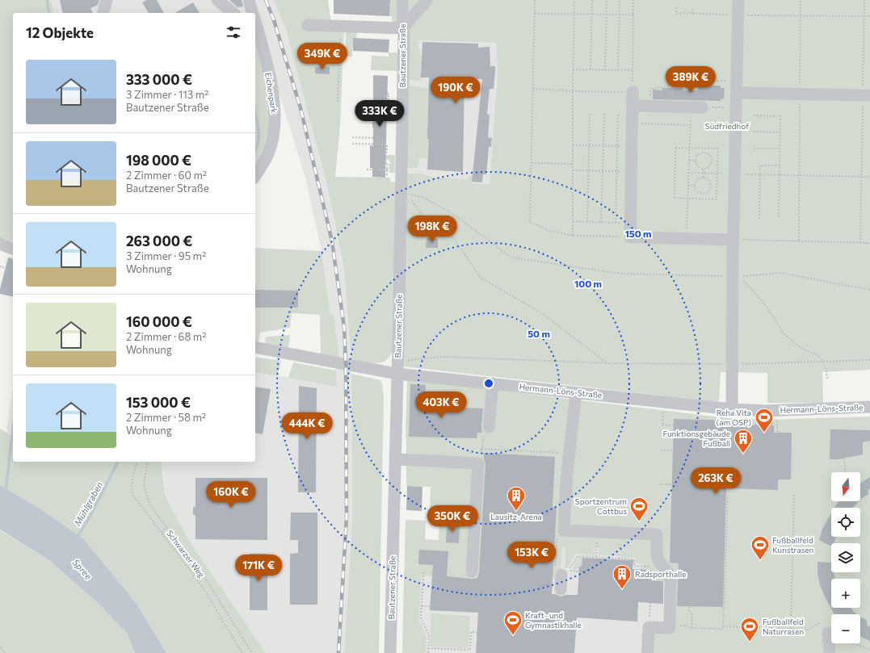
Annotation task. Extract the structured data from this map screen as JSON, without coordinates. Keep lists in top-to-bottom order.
{
  "streets": {
    "street": ["Bautzener Straße", "Eichenpark", "Hermann-Löns-Straße"],
    "path": ["Schwarzer Weg"]
  },
  "crossings": [
    ["Bautzener Straße", "Hermann-Löns-Straße"]
  ],
  "water": ["Mühlgraben", "Spree"],
  "parks": ["Südfriedhof"],
  "places": {
    "sports": [
      "Reha Vita (am OSP)",
      "Sportzentrum Cottbus",
      "Fußballfeld Kunstrasen",
      "Kraft- und Gymnastikhalle",
      "Fußballfeld Naturrasen"
    ],
    "building": ["Funktionsgebäude Fußball", "Lausitz-Arena", "Radsporthalle"]
  },
  "north": "bottom",
  "page": {
    "heading": "12 Objekte",
    "price": [
      "349K €",
      "389K €",
      "190K €",
      "333K €",
      "198K €",
      "403K €",
      "444K €",
      "263K €",
      "160K €",
      "350K €",
      "153K €",
      "171K €"
    ],
    "list": [
      {
        "name": "333 000 €",
        "note": "3 Zimmer · 113 m² · Bautzener Straße"
      },
      {
        "name": "198 000 €",
        "note": "2 Zimmer · 60 m² · Bautzener Straße"
      },
      {
        "name": "263 000 €",
        "note": "3 Zimmer · 95 m² · Wohnung"
      },
      {
        "name": "160 000 €",
        "note": "2 Zimmer · 68 m² · Wohnung"
      },
      {
        "name": "153 000 €",
        "note": "2 Zimmer · 58 m² · Wohnung"
      }
    ],
    "map_buttons": ["+", "−"]
  },
  "rings": ["150 m", "100 m", "50 m"]
}
